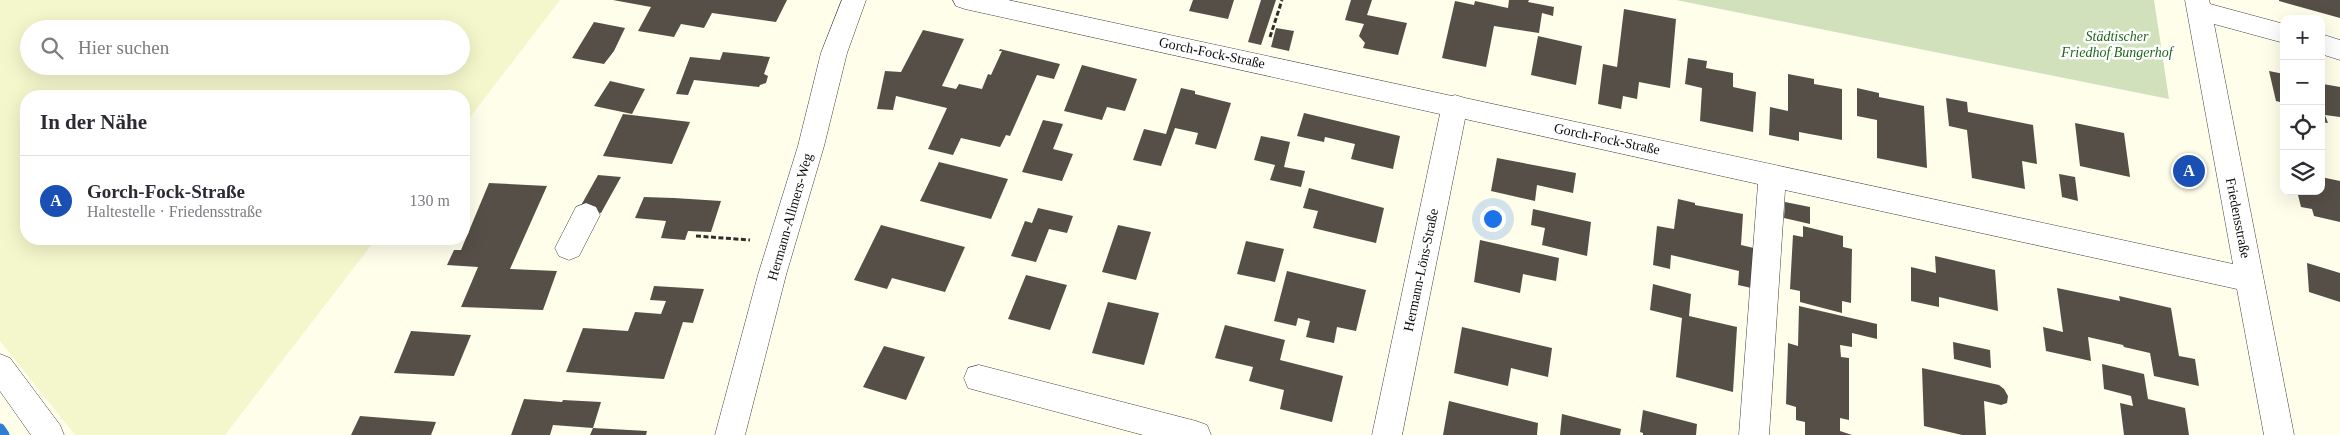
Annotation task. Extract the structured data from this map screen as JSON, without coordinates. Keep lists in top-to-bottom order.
{
  "streets": {
    "street": [
      "Gorch-Fock-Straße",
      "Hermann-Allmers-Weg",
      "Friedensstraße",
      "Hermann-Löns-Straße"
    ]
  },
  "crossings": [
    ["Gorch-Fock-Straße", "Friedensstraße"],
    ["Gorch-Fock-Straße", "Hermann-Löns-Straße"]
  ],
  "parks": ["Städtischer Friedhof Bungerhof"],
  "page": {
    "map_buttons": ["+", "−"],
    "search": "Hier suchen",
    "heading": "In der Nähe",
    "pins": "A",
    "list": [
      {
        "mark": "A",
        "name": "Gorch-Fock-Straße",
        "note": "Haltestelle · Friedensstraße",
        "value": "130 m"
      }
    ]
  }
}
